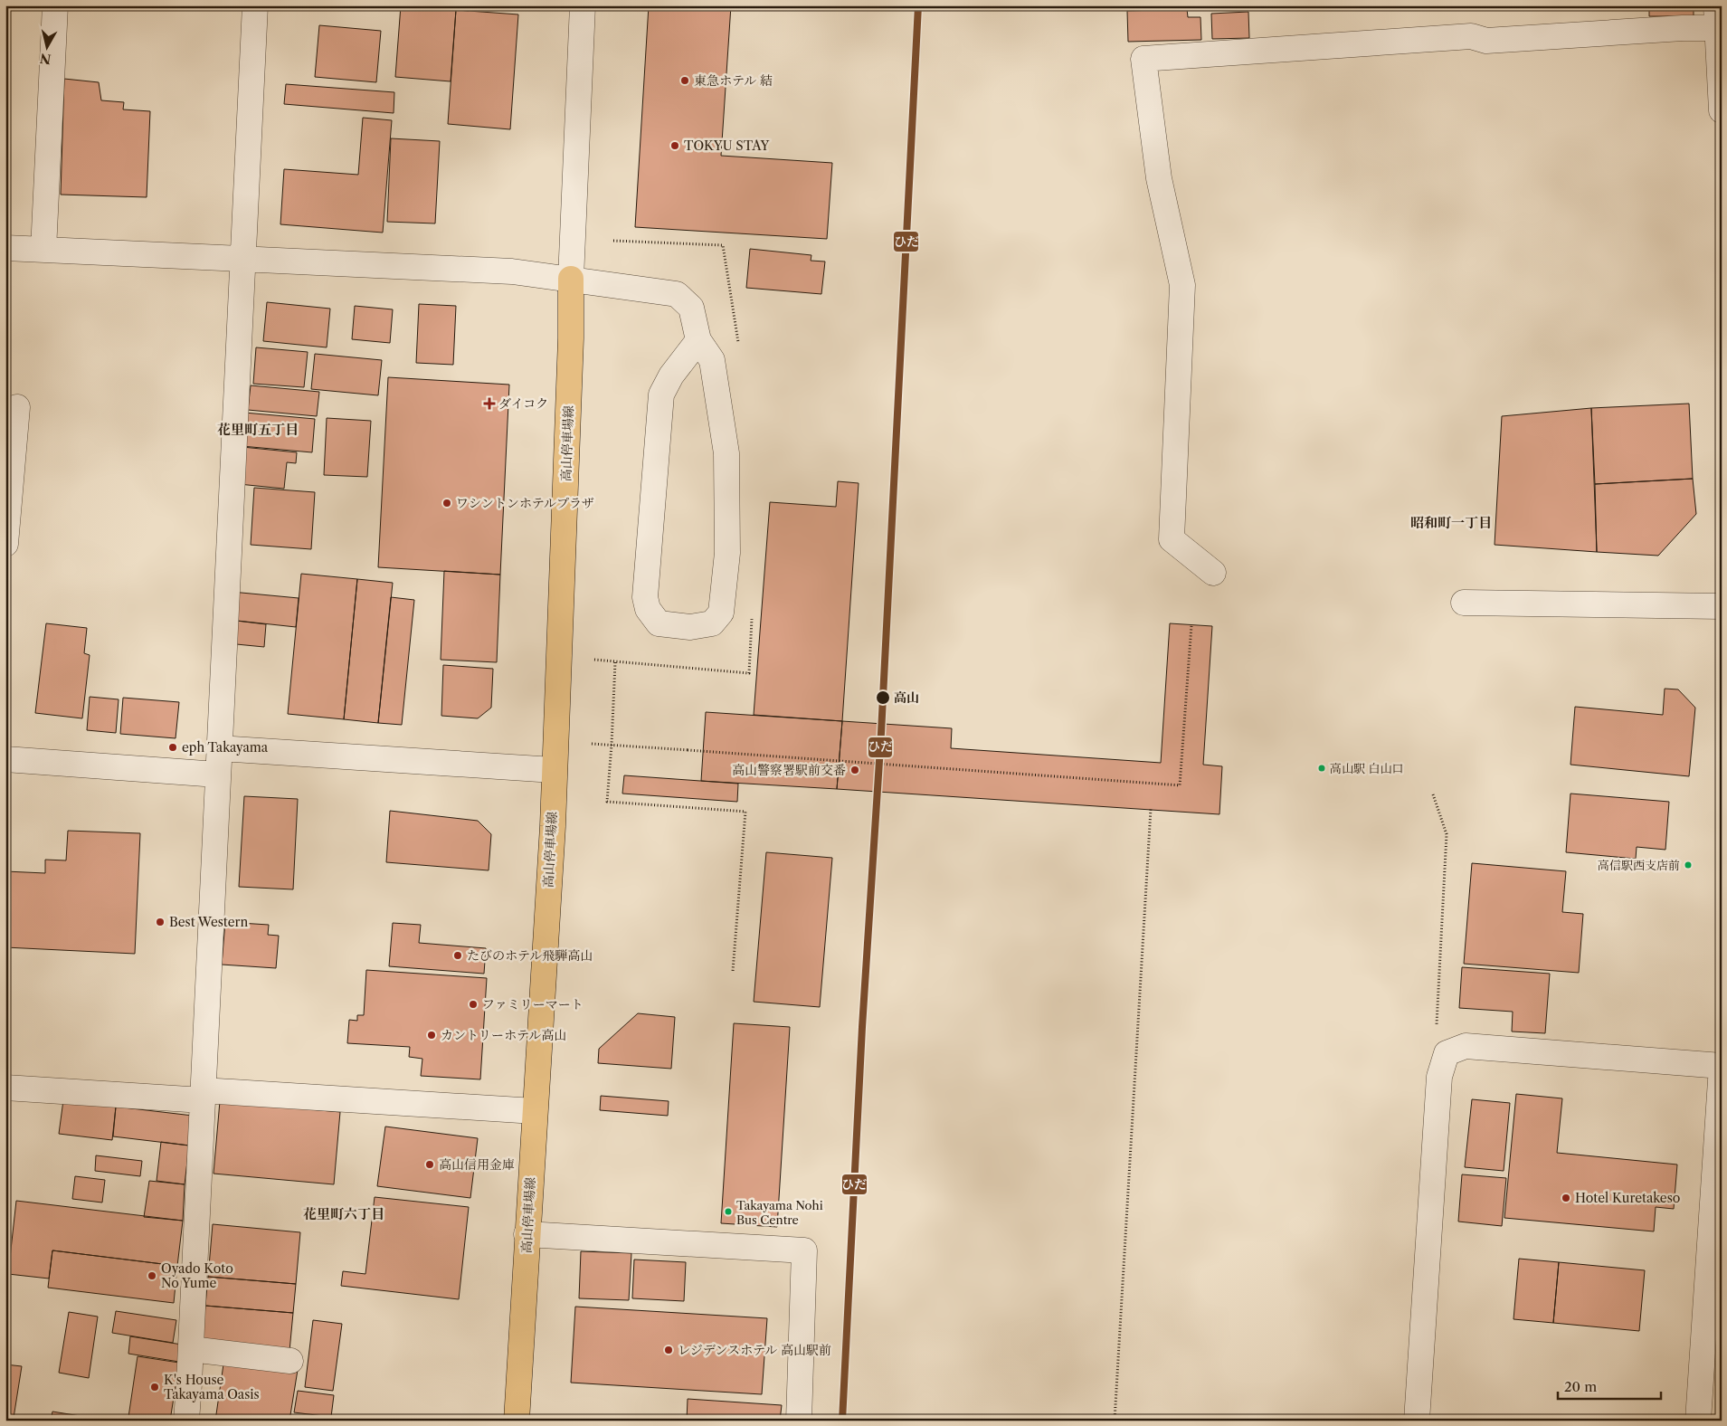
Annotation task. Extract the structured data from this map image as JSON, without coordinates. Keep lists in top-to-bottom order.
{
  "streets": {
    "main road": ["高山停車場線"]
  },
  "districts": ["花里町五丁目", "昭和町一丁目", "花里町六丁目"],
  "places": {
    "other": [
      "東急ホテル 結",
      "TOKYU STAY",
      "ワシントンホテルプラザ",
      "高山",
      "eph Takayama",
      "高山駅 白山口",
      "高山警察署駅前交番",
      "高信駅西支店前",
      "Best Western",
      "たびのホテル飛騨高山",
      "ファミリーマート",
      "カントリーホテル高山",
      "高山信用金庫",
      "Hotel Kuretakeso",
      "Takayama Nohi Bus Centre",
      "Oyado Koto No Yume",
      "レジデンスホテル 高山駅前",
      "K's House Takayama Oasis"
    ],
    "health": ["ダイコク"]
  },
  "lines": ["transit line ひだ"],
  "scale_bar": "20 m",
  "north": "bottom"
}
